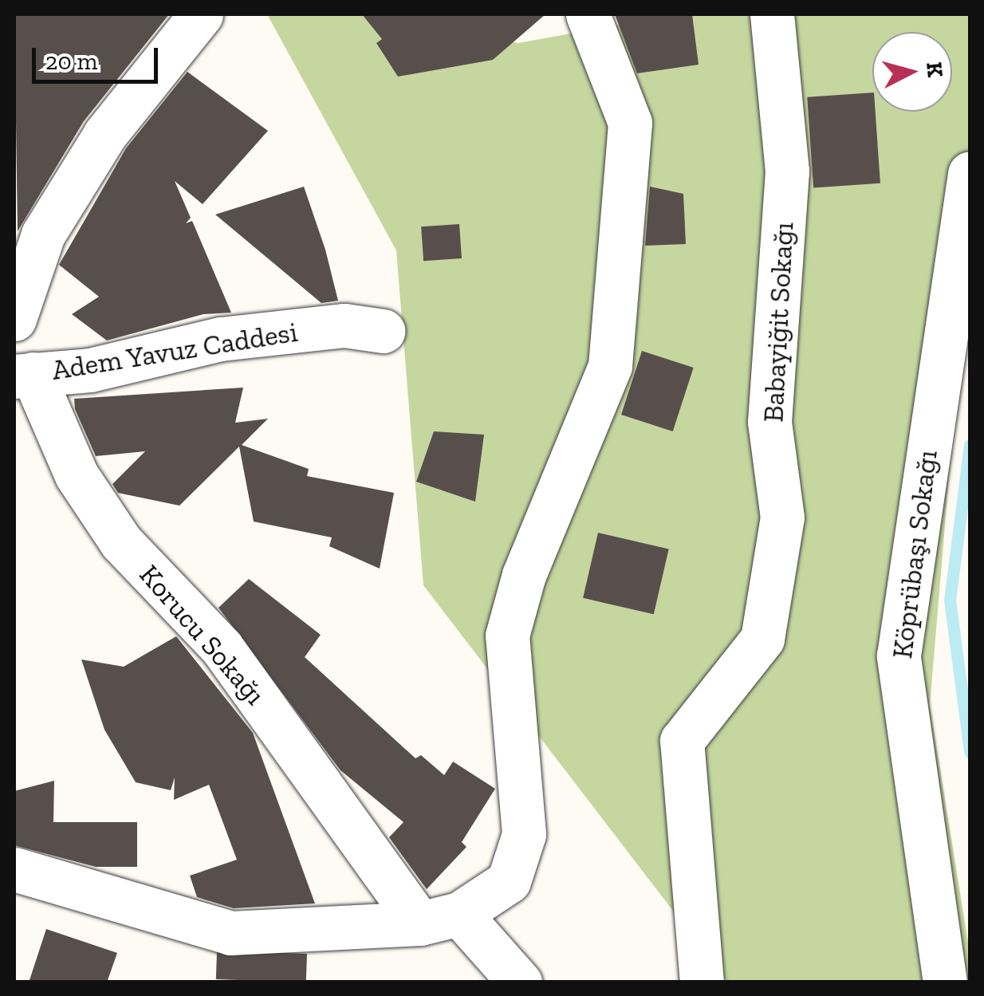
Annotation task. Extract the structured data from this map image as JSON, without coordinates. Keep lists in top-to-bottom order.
{
  "streets": {
    "street": [
      "Babayiğit Sokağı",
      "Adem Yavuz Caddesi",
      "Köprübaşı Sokağı",
      "Korucu Sokağı"
    ]
  },
  "crossings": [
    ["Adem Yavuz Caddesi", "Korucu Sokağı"]
  ],
  "scale_bar": "20 m",
  "north": "right"
}
